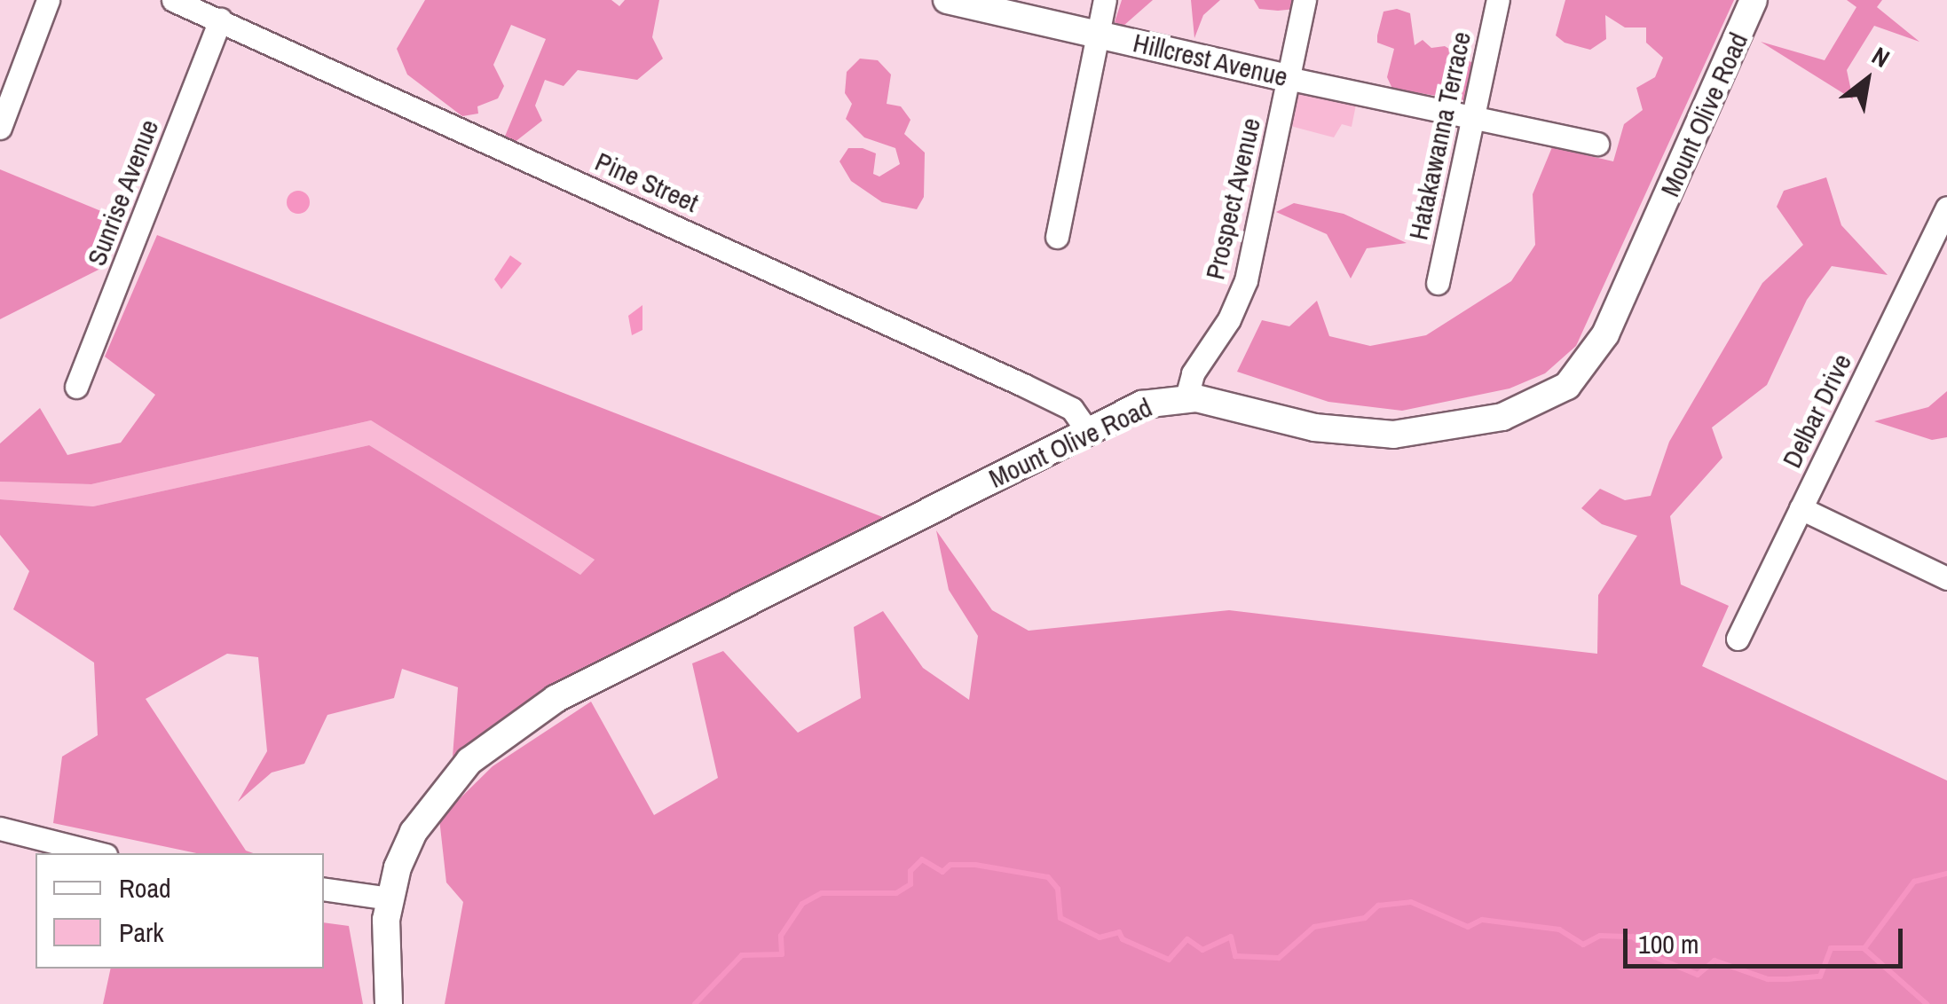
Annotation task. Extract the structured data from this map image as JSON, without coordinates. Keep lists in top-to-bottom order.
{
  "streets": {
    "street": [
      "Hillcrest Avenue",
      "Mount Olive Road",
      "Hatakawanna Terrace",
      "Pine Street",
      "Sunrise Avenue",
      "Prospect Avenue",
      "Delbar Drive"
    ]
  },
  "crossings": [
    ["Hillcrest Avenue", "Hatakawanna Terrace"],
    ["Hillcrest Avenue", "Prospect Avenue"],
    ["Mount Olive Road", "Pine Street"],
    ["Mount Olive Road", "Prospect Avenue"],
    ["Pine Street", "Sunrise Avenue"]
  ],
  "legend": ["Road", "Park"],
  "scale_bar": "100 m",
  "north": "top right"
}
